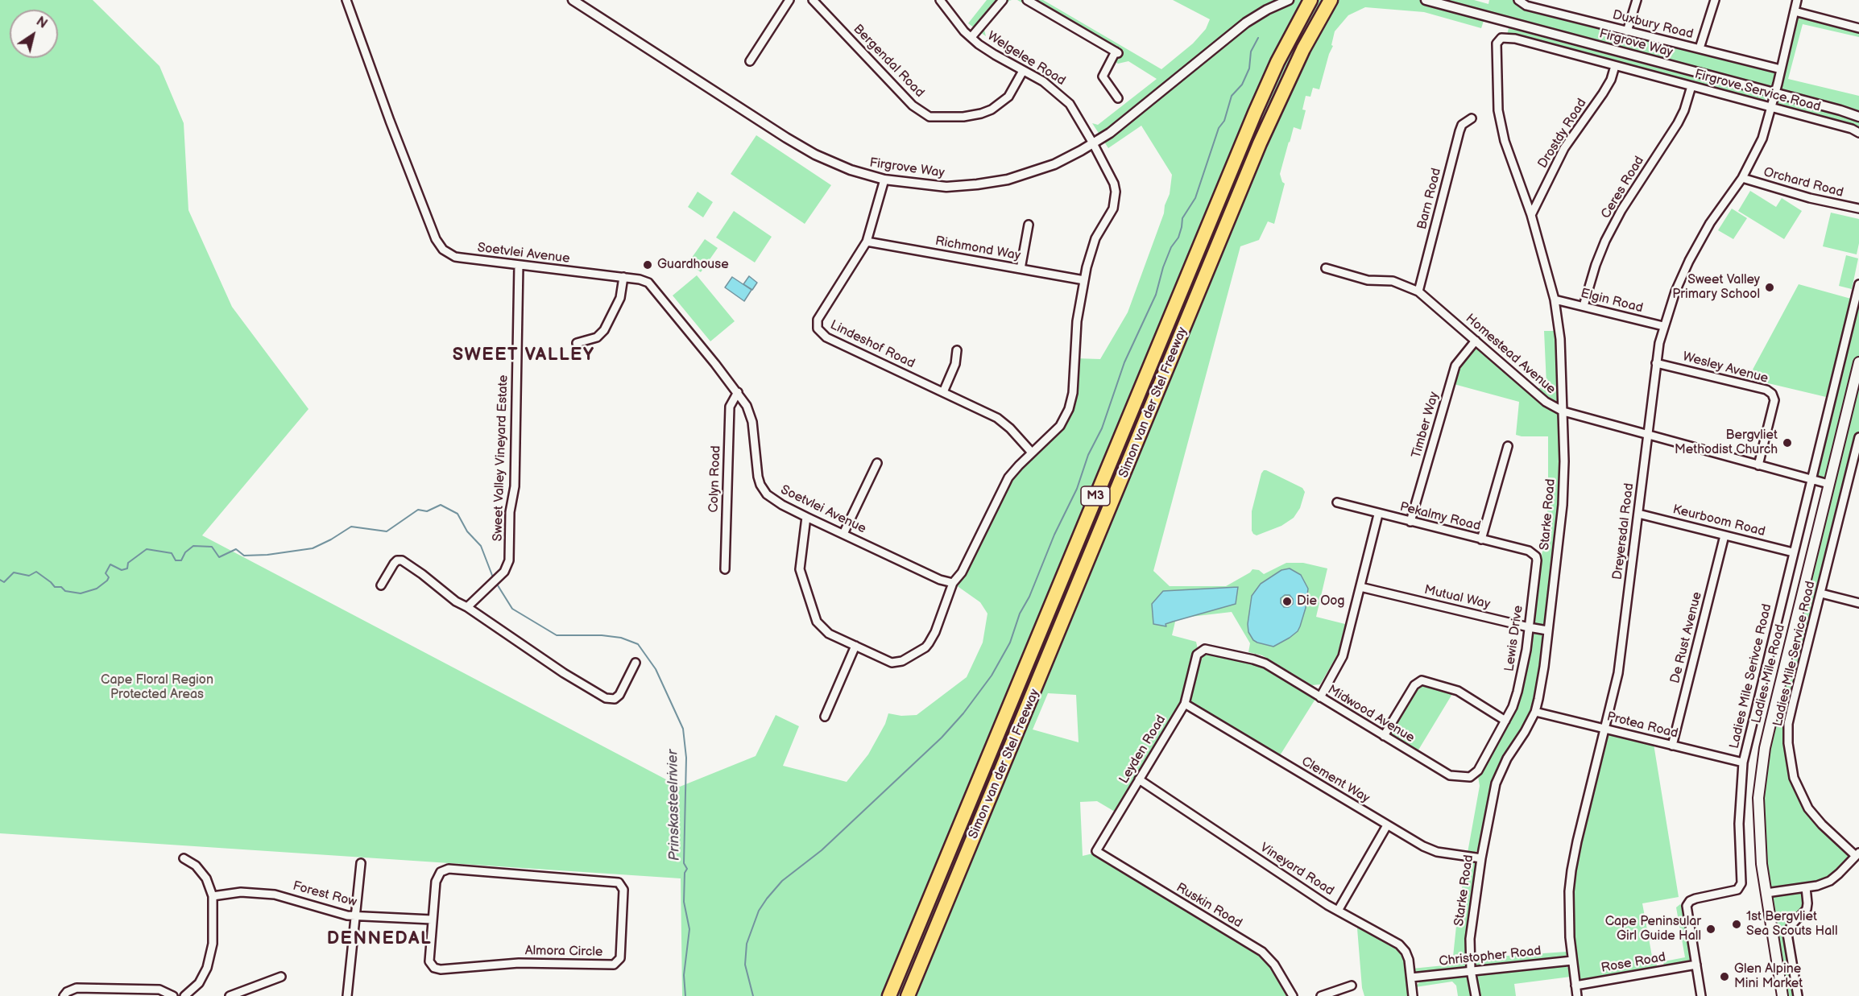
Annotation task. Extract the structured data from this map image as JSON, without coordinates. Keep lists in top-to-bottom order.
{
  "streets": {
    "highway": ["Simon van der Stel Freeway", "M3"],
    "main road": ["Ladies Mile Road"],
    "street": [
      "Duxbury Road",
      "Firgrove Way",
      "Welgelee Road",
      "Bergendal Road",
      "Firgrove Service Road",
      "Drostdy Road",
      "Orchard Road",
      "Ceres Road",
      "Barn Road",
      "Richmond Way",
      "Soetvlei Avenue",
      "Elgin Road",
      "Lindeshof Road",
      "Homestead Avenue",
      "Wesley Avenue",
      "Timber Way",
      "Sweet Valley Vineyard Estate",
      "Colyn Road",
      "Starke Road",
      "Pekalmy Road",
      "Keurboom Road",
      "Dreyersdal Road",
      "Mutual Way",
      "De Rust Avenue",
      "Lewis Drive",
      "Ladies Mile Service Road",
      "Ladies Mile Serivce Road",
      "Midwood Avenue",
      "Protea Road",
      "Leyden Road",
      "Clement Way",
      "Vineyard Road",
      "Forest Row",
      "Ruskin Road",
      "Almora Circle",
      "Christopher Road",
      "Rose Road"
    ]
  },
  "crossings": [
    ["Duxbury Road", "Dreyersdal Road"],
    ["Firgrove Way", "Welgelee Road"],
    ["Firgrove Way", "Lindeshof Road"],
    ["Firgrove Way", "Dreyersdal Road"],
    ["Welgelee Road", "Bergendal Road"],
    ["Firgrove Service Road", "Drostdy Road"],
    ["Firgrove Service Road", "Ceres Road"],
    ["Firgrove Service Road", "Starke Road"],
    ["Firgrove Service Road", "Dreyersdal Road"],
    ["Drostdy Road", "Starke Road"],
    ["Orchard Road", "Dreyersdal Road"],
    ["Ceres Road", "Elgin Road"],
    ["Barn Road", "Homestead Avenue"],
    ["Richmond Way", "Lindeshof Road"],
    ["Soetvlei Avenue", "Sweet Valley Vineyard Estate"],
    ["Soetvlei Avenue", "Colyn Road"],
    ["Elgin Road", "Starke Road"],
    ["Elgin Road", "Dreyersdal Road"],
    ["Homestead Avenue", "Wesley Avenue"],
    ["Homestead Avenue", "Timber Way"],
    ["Homestead Avenue", "Starke Road"],
    ["Homestead Avenue", "Dreyersdal Road"],
    ["Homestead Avenue", "Ladies Mile Road"],
    ["Homestead Avenue", "Ladies Mile Serivce Road"],
    ["Wesley Avenue", "Dreyersdal Road"],
    ["Timber Way", "Pekalmy Road"],
    ["Starke Road", "Mutual Way"],
    ["Starke Road", "Protea Road"],
    ["Starke Road", "Clement Way"],
    ["Starke Road", "Christopher Road"],
    ["Pekalmy Road", "Lewis Drive"],
    ["Keurboom Road", "Dreyersdal Road"],
    ["Keurboom Road", "De Rust Avenue"],
    ["Keurboom Road", "Ladies Mile Serivce Road"],
    ["Dreyersdal Road", "Protea Road"],
    ["Dreyersdal Road", "Christopher Road"],
    ["Dreyersdal Road", "Rose Road"],
    ["Mutual Way", "Lewis Drive"],
    ["De Rust Avenue", "Protea Road"],
    ["Lewis Drive", "Midwood Avenue"],
    ["Ladies Mile Serivce Road", "Protea Road"],
    ["Ladies Mile Serivce Road", "Rose Road"],
    ["Midwood Avenue", "Leyden Road"],
    ["Leyden Road", "Clement Way"],
    ["Leyden Road", "Vineyard Road"],
    ["Leyden Road", "Ruskin Road"],
    ["Vineyard Road", "Christopher Road"],
    ["Forest Row", "Almora Circle"]
  ],
  "districts": ["SWEET VALLEY", "DENNEDAL"],
  "water": ["Prinskasteelrivier"],
  "parks": ["Cape Floral Region Protected Areas"],
  "places": [
    "Guardhouse",
    "Sweet Valley Primary School",
    "Bergvliet Methodist Church",
    "Die Oog",
    "1st Bergvliet Sea Scouts Hall",
    "Cape Peninsular Girl Guide Hall",
    "Glen Alpine Mini Market"
  ],
  "north": "top right"
}
